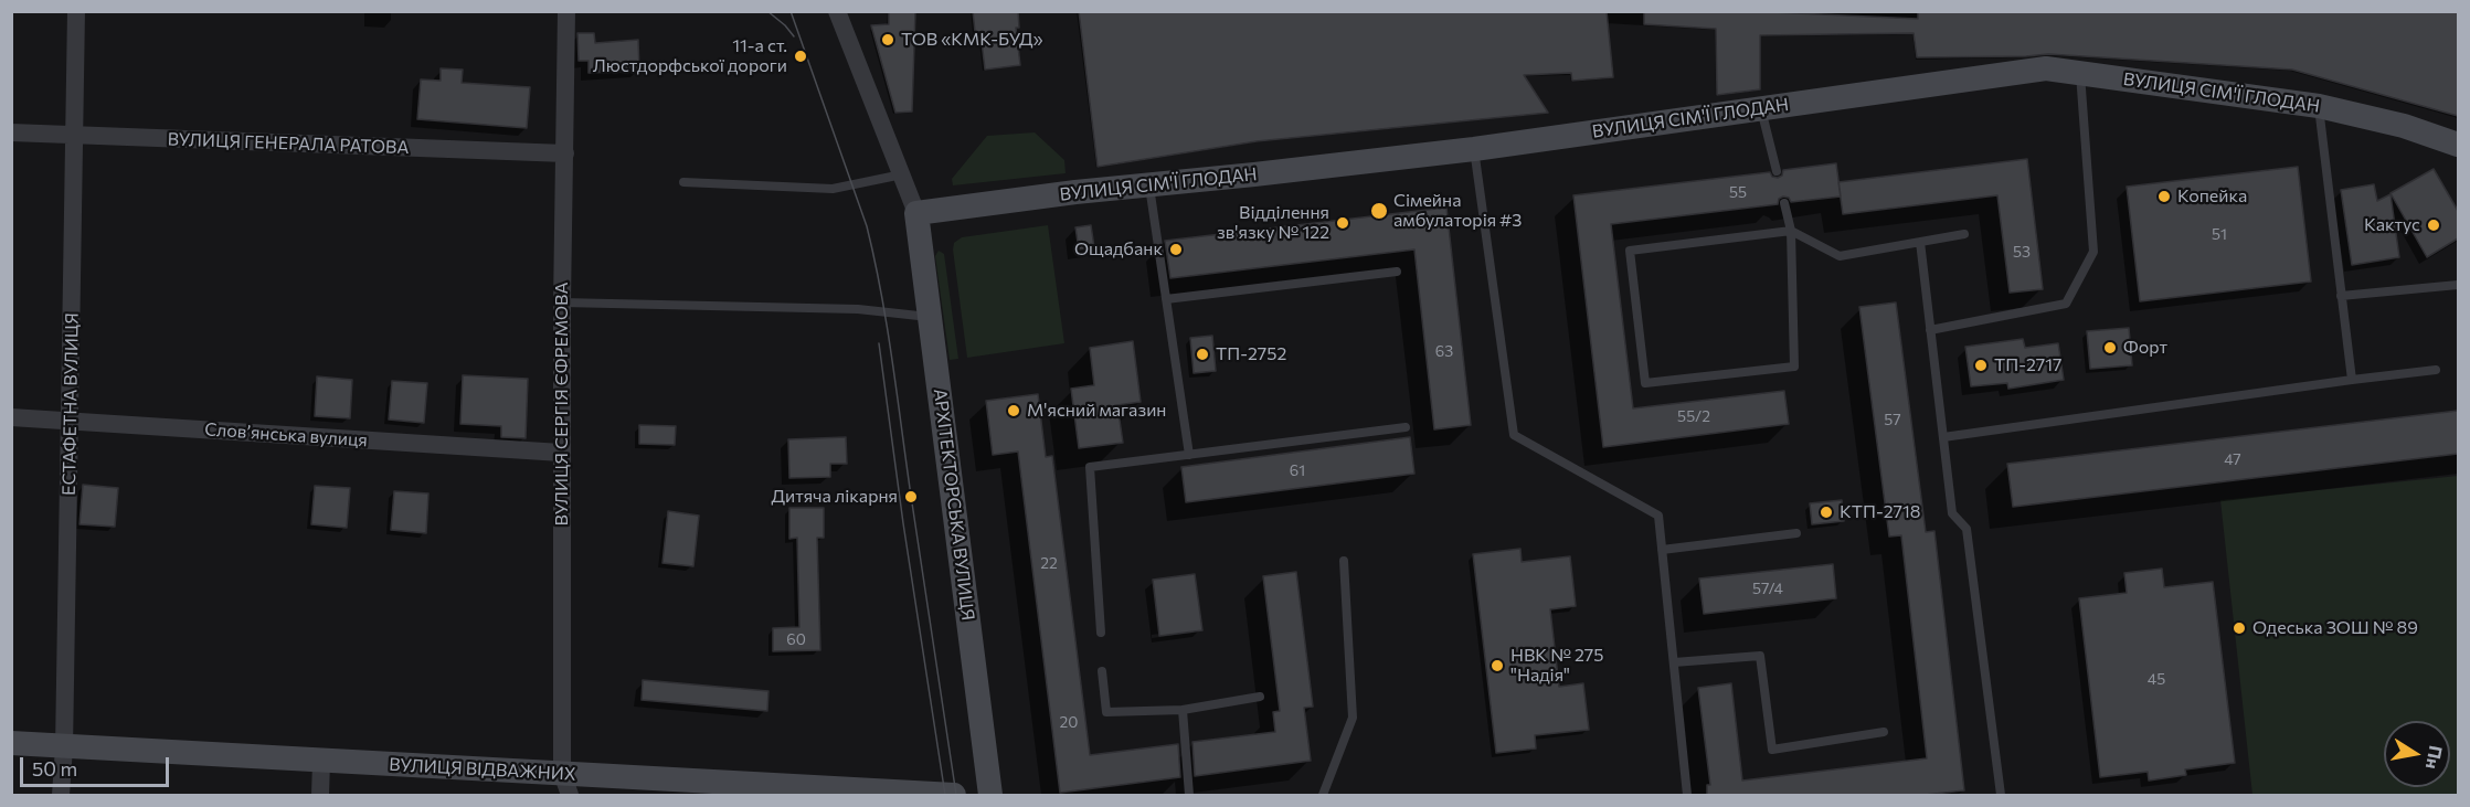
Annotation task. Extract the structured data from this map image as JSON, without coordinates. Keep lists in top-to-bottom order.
{
  "streets": {
    "street": [
      "ВУЛИЦЯ СІМ'Ї ГЛОДАН",
      "ВУЛИЦЯ ГЕНЕРАЛА РАТОВА",
      "ЕСТАФЕТНА ВУЛИЦЯ",
      "ВУЛИЦЯ СЕРГІЯ ЄФРЕМОВА",
      "Словʼянська вулиця",
      "АРХІТЕКТОРСЬКА ВУЛИЦЯ",
      "ВУЛИЦЯ ВІДВАЖНИХ"
    ]
  },
  "crossings": [
    ["ВУЛИЦЯ СІМ'Ї ГЛОДАН", "АРХІТЕКТОРСЬКА ВУЛИЦЯ"],
    ["ВУЛИЦЯ ГЕНЕРАЛА РАТОВА", "ЕСТАФЕТНА ВУЛИЦЯ"],
    ["ВУЛИЦЯ ГЕНЕРАЛА РАТОВА", "ВУЛИЦЯ СЕРГІЯ ЄФРЕМОВА"],
    ["ЕСТАФЕТНА ВУЛИЦЯ", "Словʼянська вулиця"],
    ["ЕСТАФЕТНА ВУЛИЦЯ", "ВУЛИЦЯ ВІДВАЖНИХ"],
    ["ВУЛИЦЯ СЕРГІЯ ЄФРЕМОВА", "Словʼянська вулиця"],
    ["ВУЛИЦЯ СЕРГІЯ ЄФРЕМОВА", "ВУЛИЦЯ ВІДВАЖНИХ"]
  ],
  "places": [
    "ТОВ «КМК-БУД»",
    "11-а ст. Люстдорфської дороги",
    "Копейка",
    "Сімейна амбулаторія #3",
    "Відділення зв'язку № 122",
    "Кактус",
    "Ощадбанк",
    "Форт",
    "ТП-2752",
    "ТП-2717",
    "М'ясний магазин",
    "Дитяча лікарня",
    "КТП-2718",
    "Одеська ЗОШ № 89",
    "НВК № 275 \"Надія\""
  ],
  "house_numbers": [
    "55",
    "51",
    "53",
    "63",
    "55/2",
    "57",
    "47",
    "61",
    "22",
    "57/4",
    "60",
    "45",
    "20"
  ],
  "scale_bar": "50 m",
  "north": "right"
}
